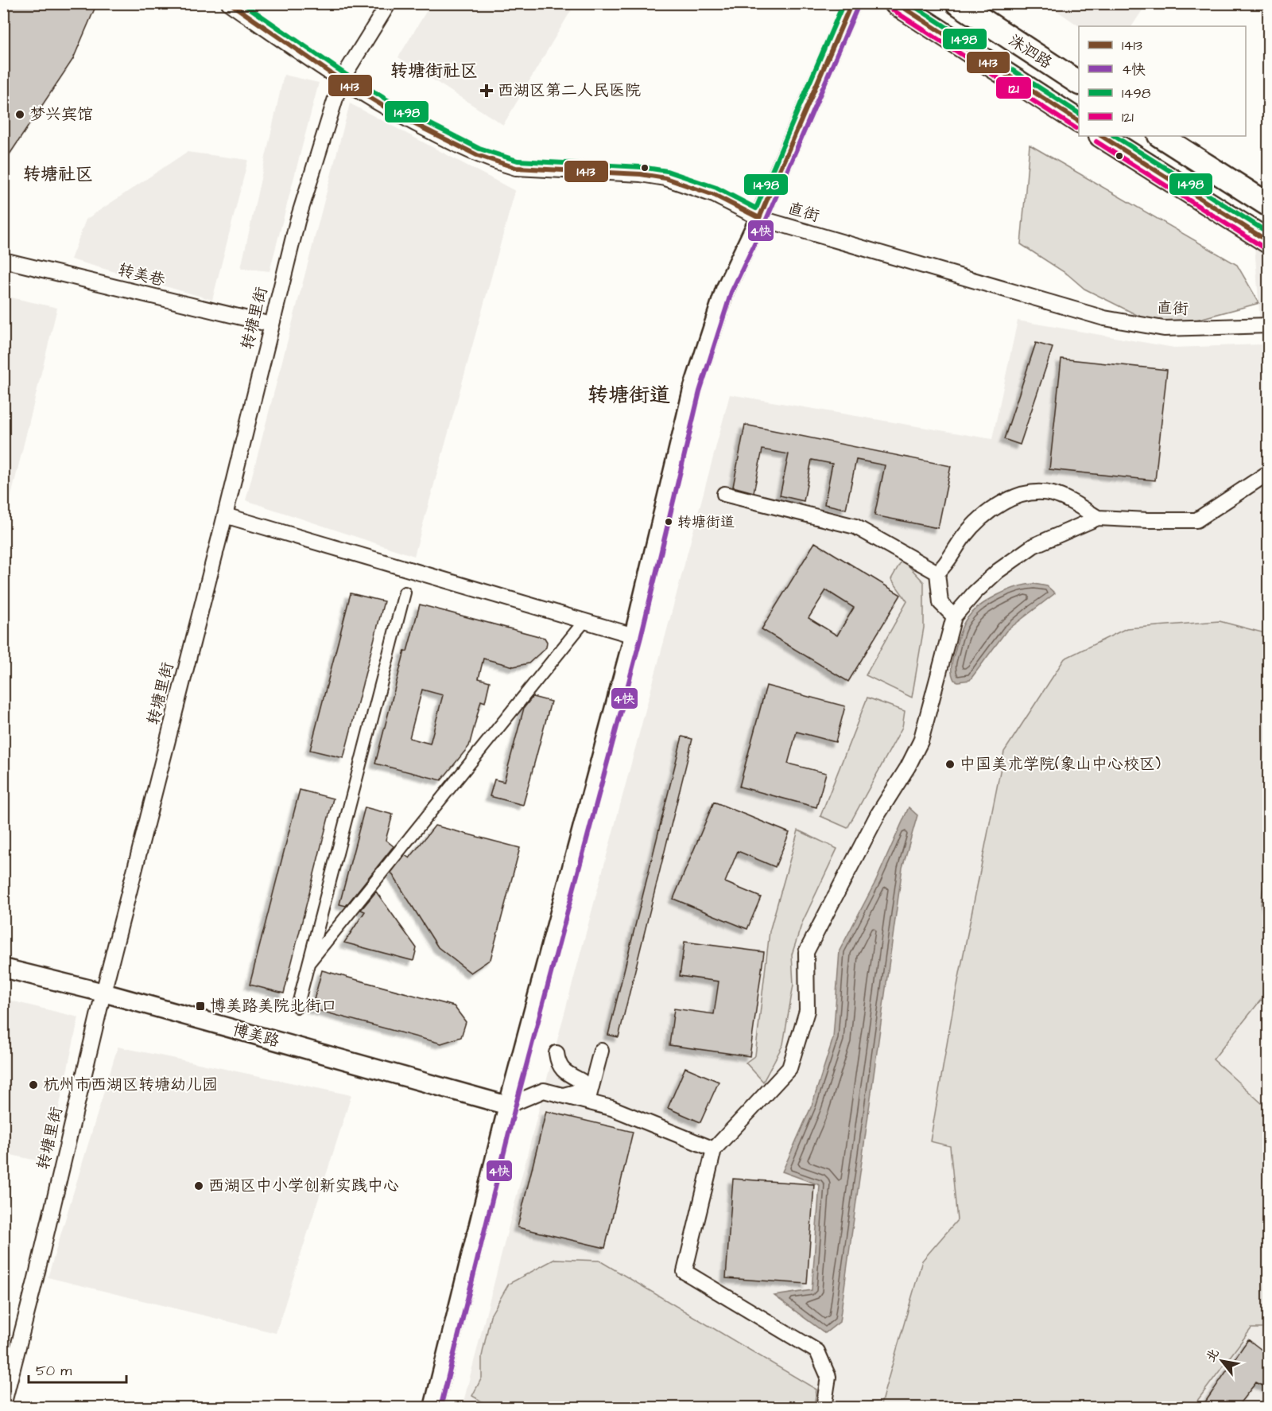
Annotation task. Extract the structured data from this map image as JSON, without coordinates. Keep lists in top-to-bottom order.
{
  "streets": {
    "main road": ["洙泗路"],
    "street": [
      "直街",
      "转美巷",
      "转塘里街",
      "博美路"
    ]
  },
  "crossings": [
    ["直街", "转塘里街"],
    ["转美巷", "转塘里街"],
    ["转塘里街", "博美路"]
  ],
  "districts": ["转塘街社区", "转塘社区", "转塘街道"],
  "places": {
    "health": ["西湖区第二人民医院"],
    "other": [
      "梦兴宾馆",
      "转塘街道",
      "中国美术学院(象山中心校区)",
      "杭州市西湖区转塘幼儿园",
      "西湖区中小学创新实践中心"
    ],
    "transit": ["博美路美院北街口"]
  },
  "lines": [
    "transit line 1413",
    "transit line 1498",
    "transit line 4快",
    "transit line 121"
  ],
  "legend": [
    "1413",
    "4快",
    "1498",
    "121"
  ],
  "scale_bar": "50 m",
  "north": "top left"
}
